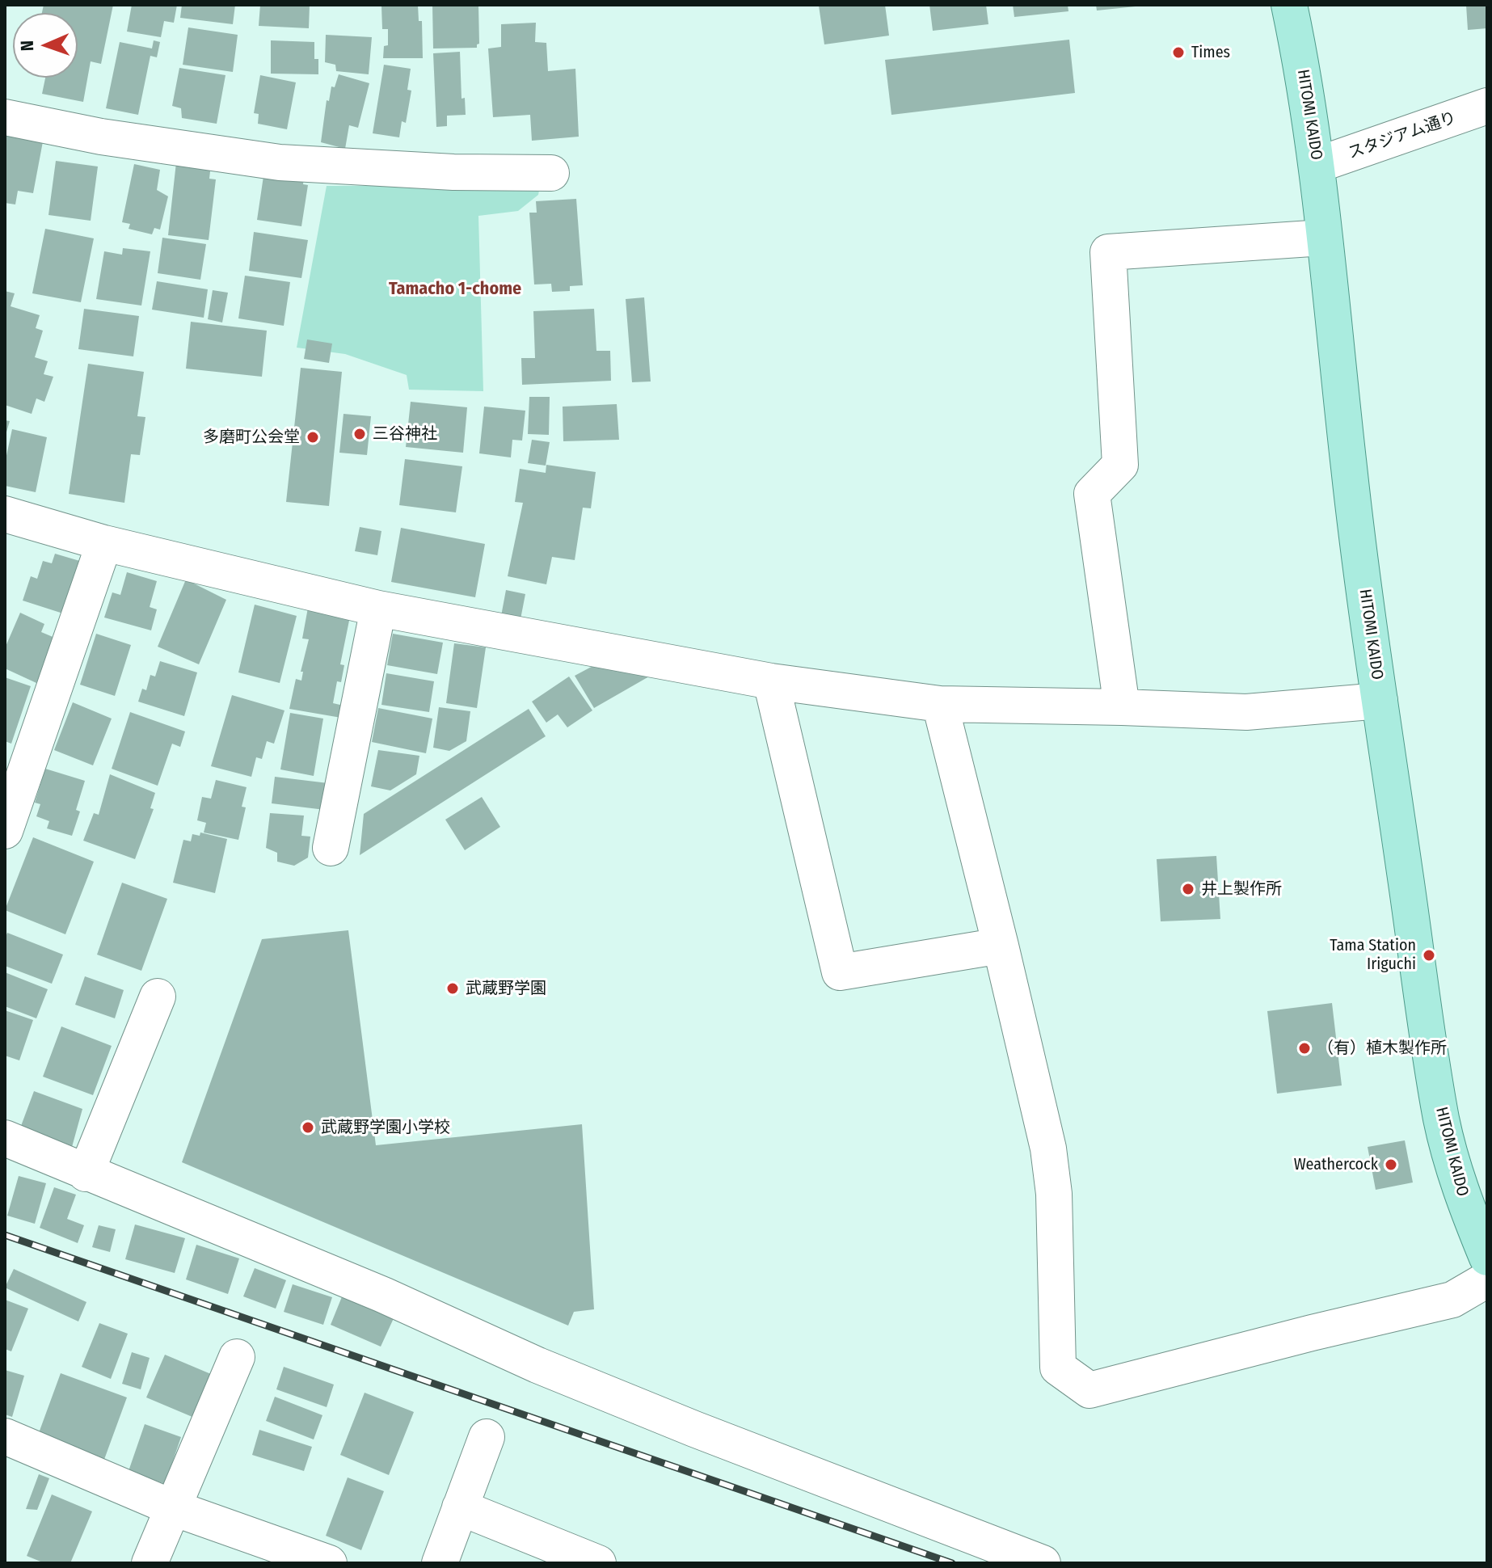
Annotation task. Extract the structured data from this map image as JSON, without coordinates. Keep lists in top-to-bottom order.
{
  "streets": {
    "main road": ["HITOMI KAIDO"],
    "street": ["スタジアム通り"]
  },
  "crossings": [
    ["HITOMI KAIDO", "スタジアム通り"]
  ],
  "districts": ["Tamacho 1-chome"],
  "places": [
    "Times",
    "三谷神社",
    "多磨町公会堂",
    "井上製作所",
    "Tama Station Iriguchi",
    "武蔵野学園",
    "（有）植木製作所",
    "武蔵野学園小学校",
    "Weathercock"
  ],
  "north": "left"
}
